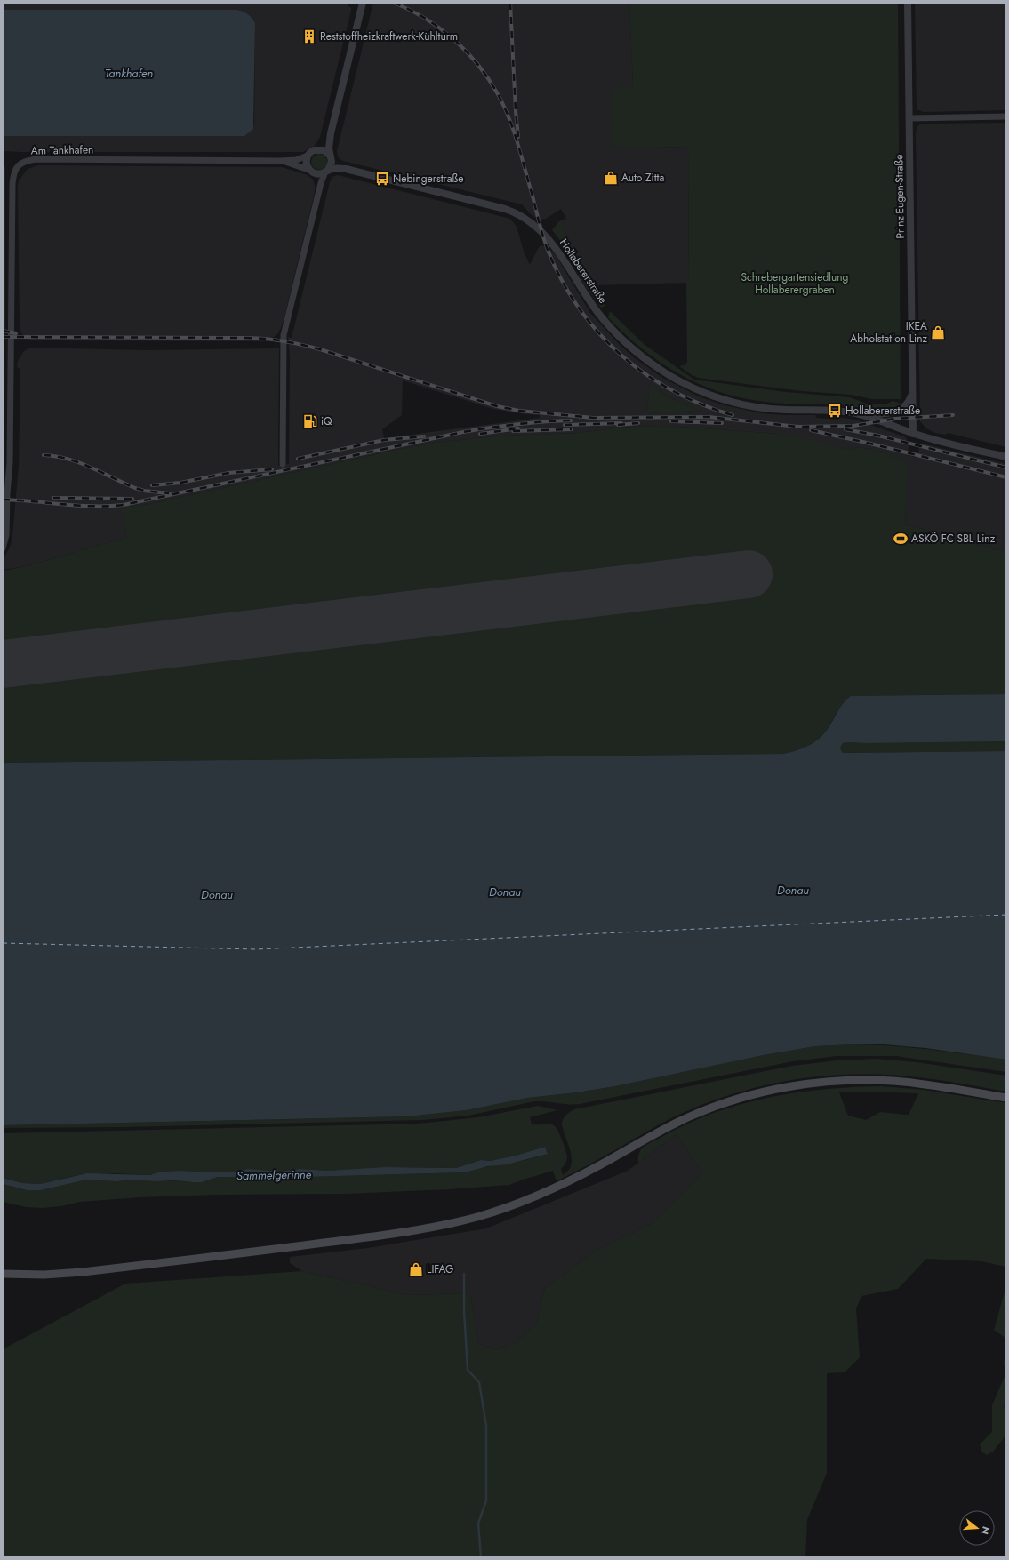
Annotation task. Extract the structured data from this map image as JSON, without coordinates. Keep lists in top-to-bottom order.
{
  "streets": {
    "street": ["Am Tankhafen", "Prinz-Eugen-Straße", "Hollabererstraße"]
  },
  "crossings": [
    ["Am Tankhafen", "Hollabererstraße"],
    ["Prinz-Eugen-Straße", "Hollabererstraße"]
  ],
  "water": ["Tankhafen", "Donau", "Sammelgerinne"],
  "parks": ["Schrebergartensiedlung Hollaberergraben"],
  "places": {
    "building": ["Reststoffheizkraftwerk-Kühlturm"],
    "shop": ["Auto Zitta", "IKEA Abholstation Linz", "LIFAG"],
    "bus stop": ["Nebingerstraße", "Hollabererstraße"],
    "fuel station": ["iQ"],
    "sports": ["ASKÖ FC SBL Linz"]
  },
  "north": "right"
}
